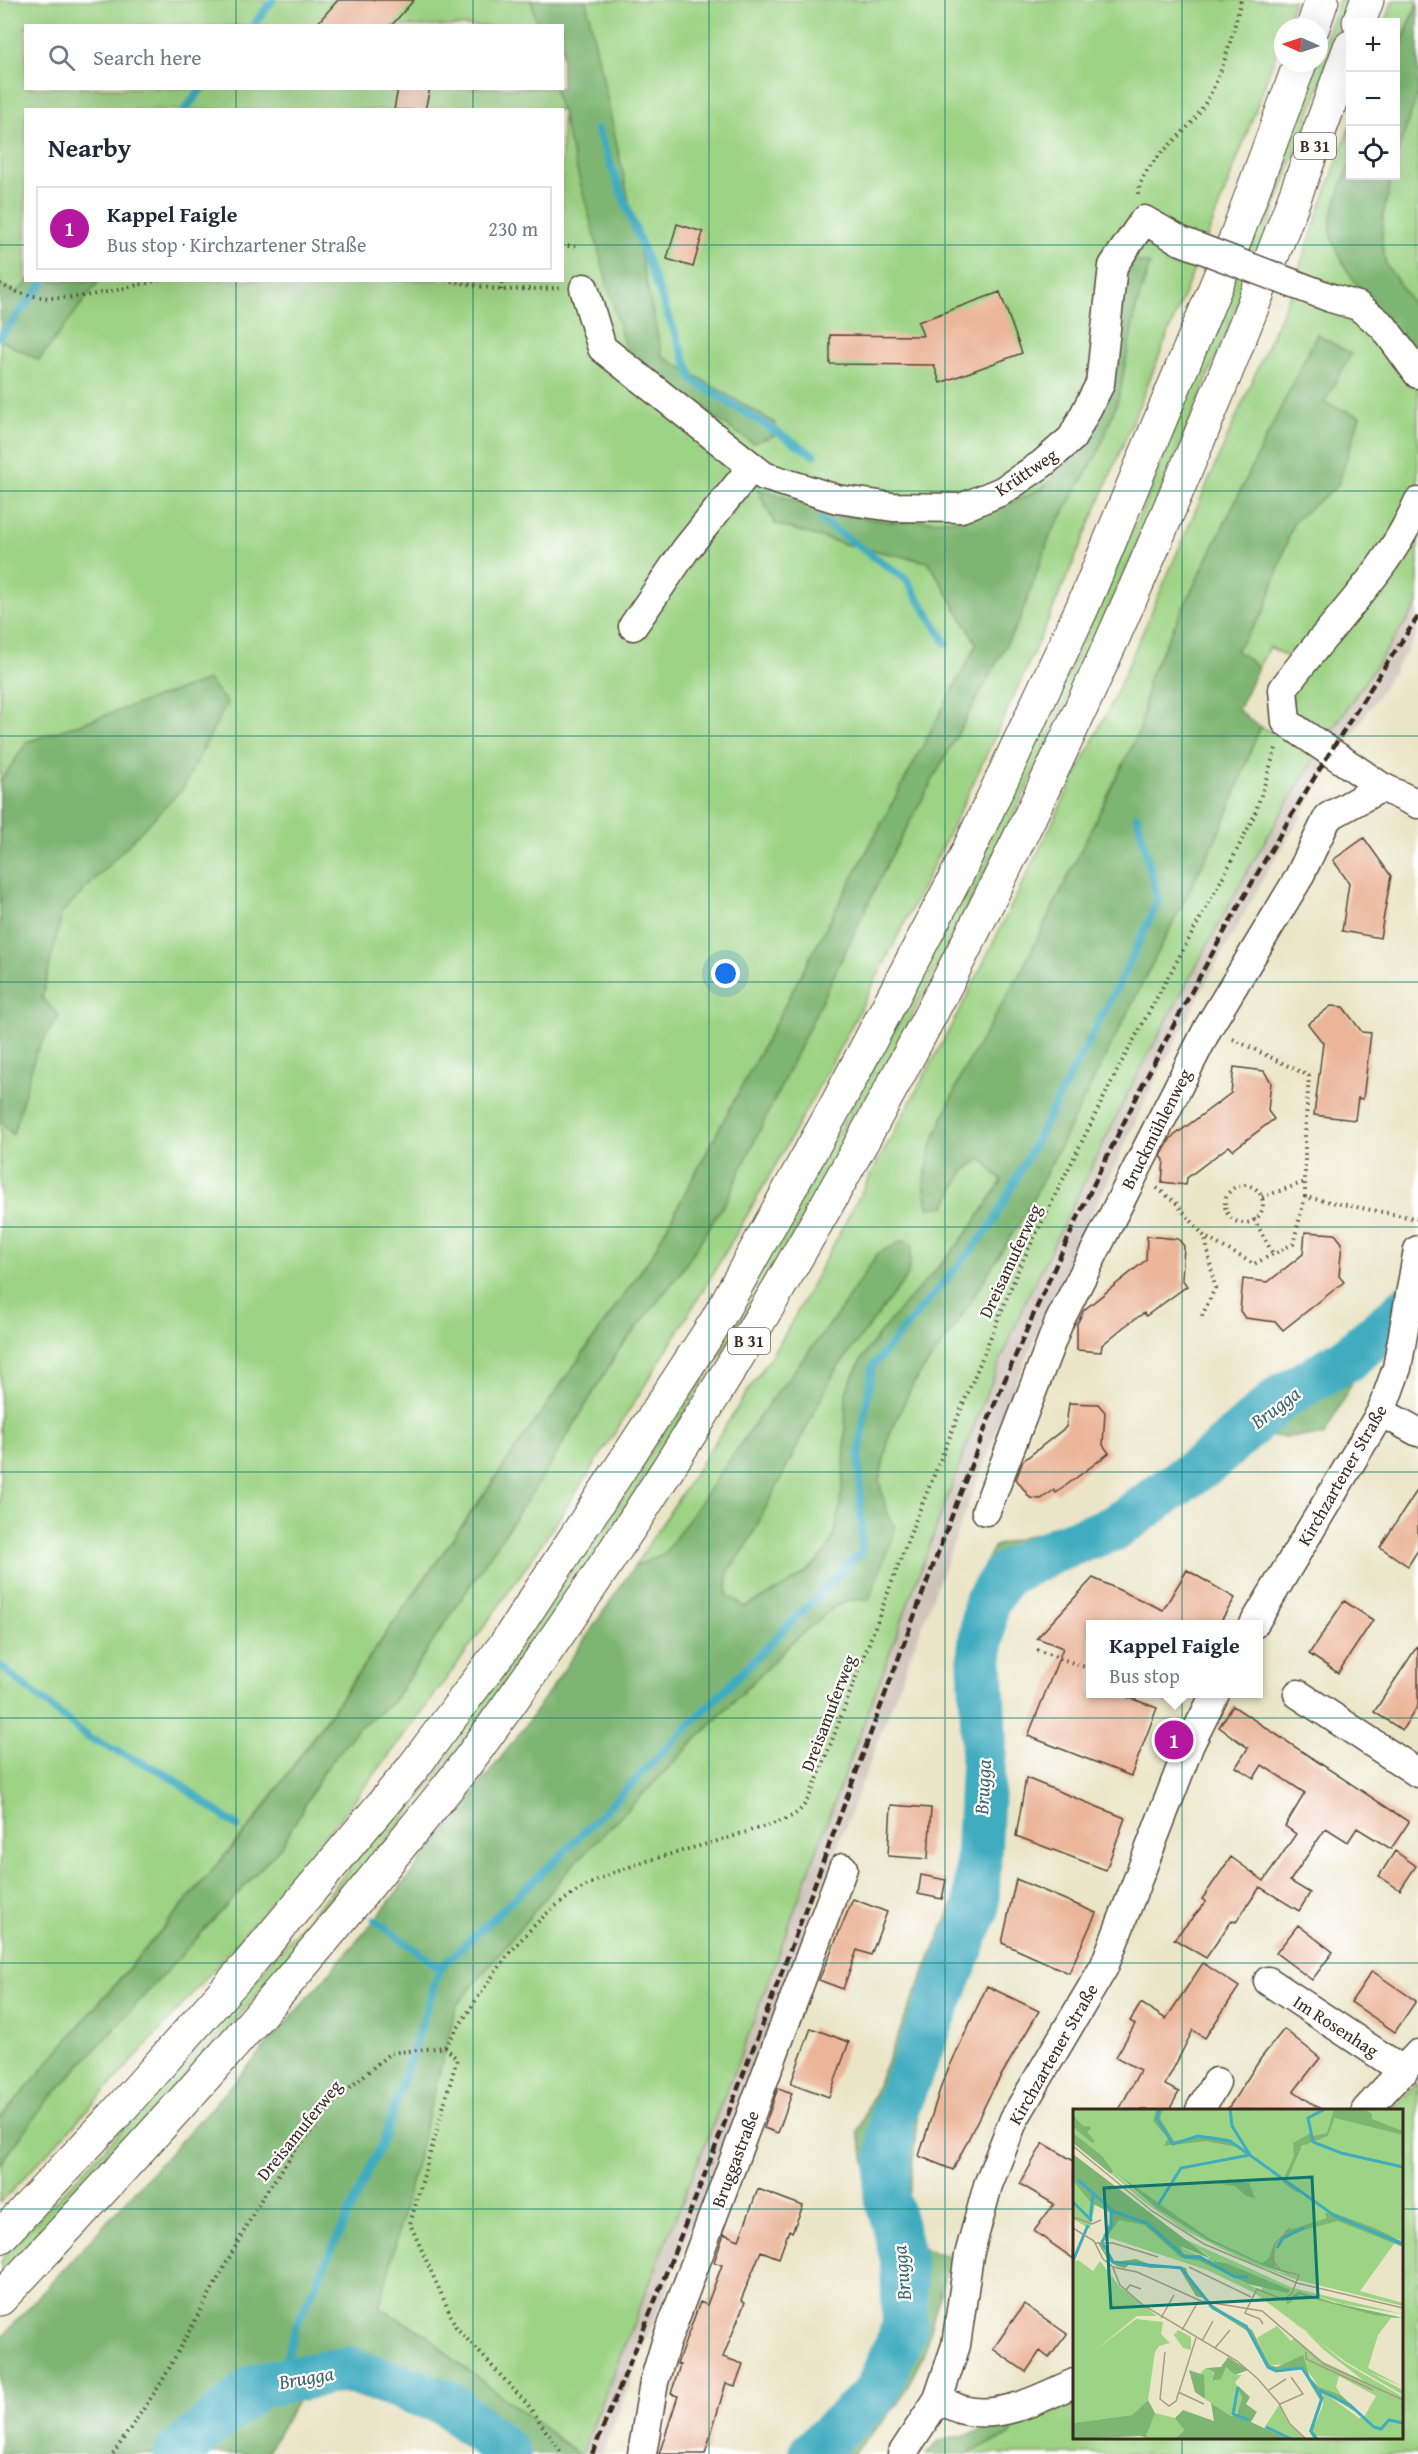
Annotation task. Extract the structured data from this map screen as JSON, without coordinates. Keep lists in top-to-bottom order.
{
  "streets": {
    "highway": ["B 31"],
    "street": [
      "Krüttweg",
      "Bruckmühlenweg",
      "Kirchzartener Straße",
      "Im Rosenhag",
      "Bruggastraße"
    ],
    "path": ["Dreisamuferweg"]
  },
  "water": ["Brugga"],
  "north": "left",
  "page": {
    "map_buttons": ["+", "−"],
    "search": "Search here",
    "heading": "Nearby",
    "list": [
      {
        "mark": "1",
        "name": "Kappel Faigle",
        "note": "Bus stop · Kirchzartener Straße",
        "value": "230 m"
      }
    ],
    "popup": ["Kappel Faigle", "Bus stop"],
    "pins": "1"
  }
}
